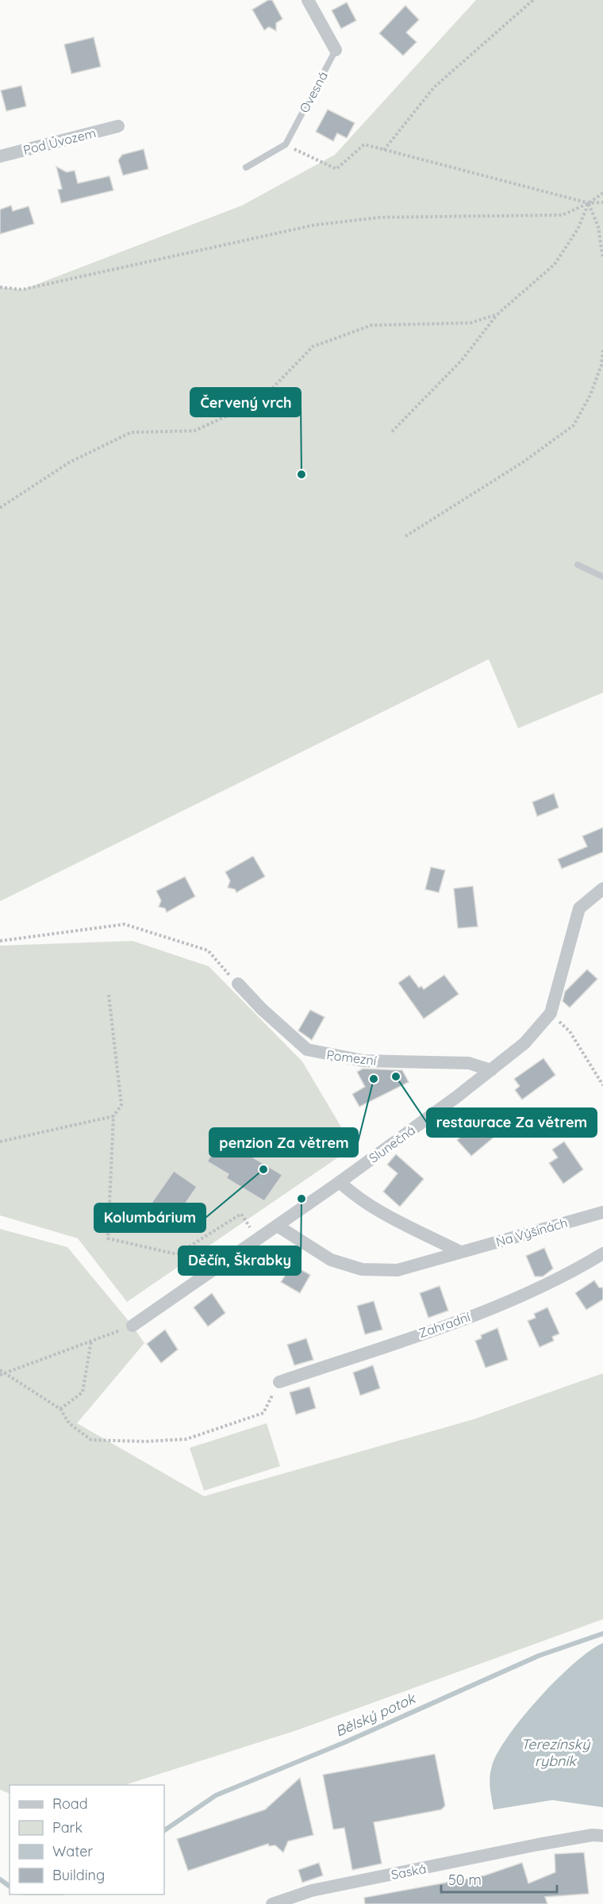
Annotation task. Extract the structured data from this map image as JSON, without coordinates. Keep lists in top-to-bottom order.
{
  "streets": {
    "street": [
      "Ovesná",
      "Pod Úvozem",
      "Pomezní",
      "Slunečná",
      "Na Výšinách",
      "Zahradní",
      "Saská"
    ]
  },
  "crossings": [
    ["Pomezní", "Slunečná"],
    ["Slunečná", "Na Výšinách"]
  ],
  "water": ["Bělský potok", "Terezínský rybník"],
  "places": [
    "Červený vrch",
    "restaurace Za větrem",
    "penzion Za větrem",
    "Kolumbárium",
    "Děčín, Škrabky"
  ],
  "legend": [
    "Road",
    "Park",
    "Water",
    "Building"
  ],
  "scale_bar": "50 m"
}
